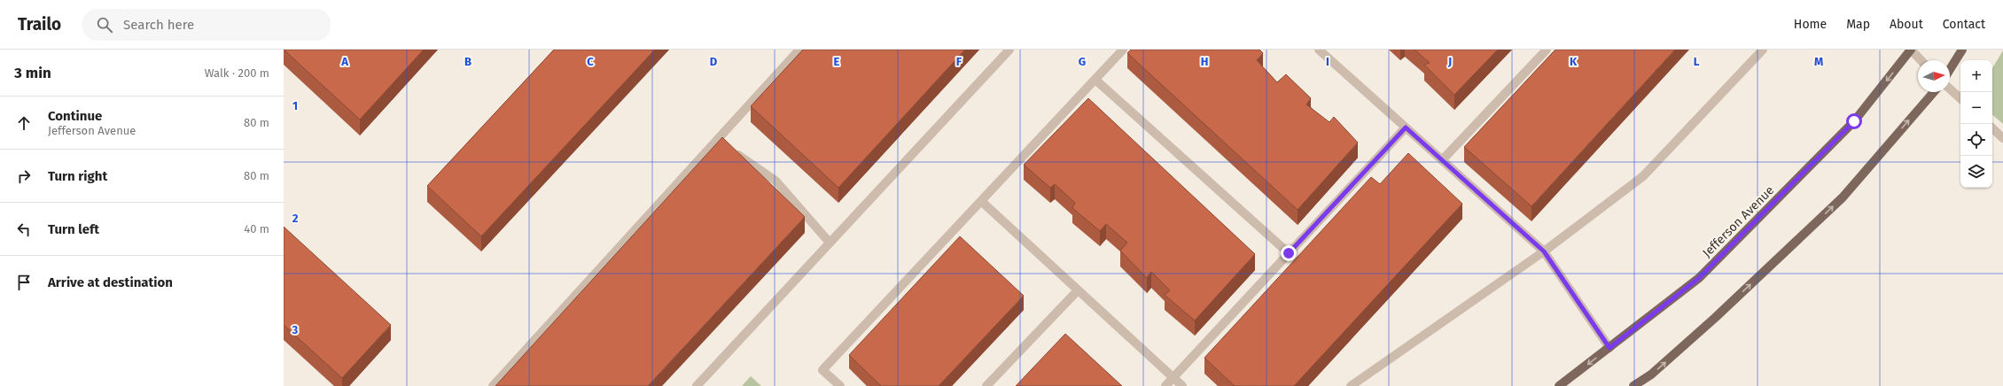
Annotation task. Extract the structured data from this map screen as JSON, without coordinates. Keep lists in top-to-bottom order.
{
  "streets": {
    "main road": ["Jefferson Avenue"]
  },
  "north": "right",
  "page": {
    "header": "Trailo",
    "search": "Search here",
    "nav": [
      "Home",
      "Map",
      "About",
      "Contact"
    ],
    "heading": ["3 min", "Walk · 200 m"],
    "map_buttons": ["+", "−"],
    "list": [
      ["Continue", "Jefferson Avenue", "80 m"],
      ["Turn right", "80 m"],
      ["Turn left", "40 m"],
      "Arrive at destination"
    ]
  },
  "grid": {
    "columns": [
      "A",
      "B",
      "C",
      "D",
      "E",
      "F",
      "G",
      "H",
      "I",
      "J",
      "K",
      "L",
      "M"
    ],
    "rows": ["1", "2", "3"]
  }
}
